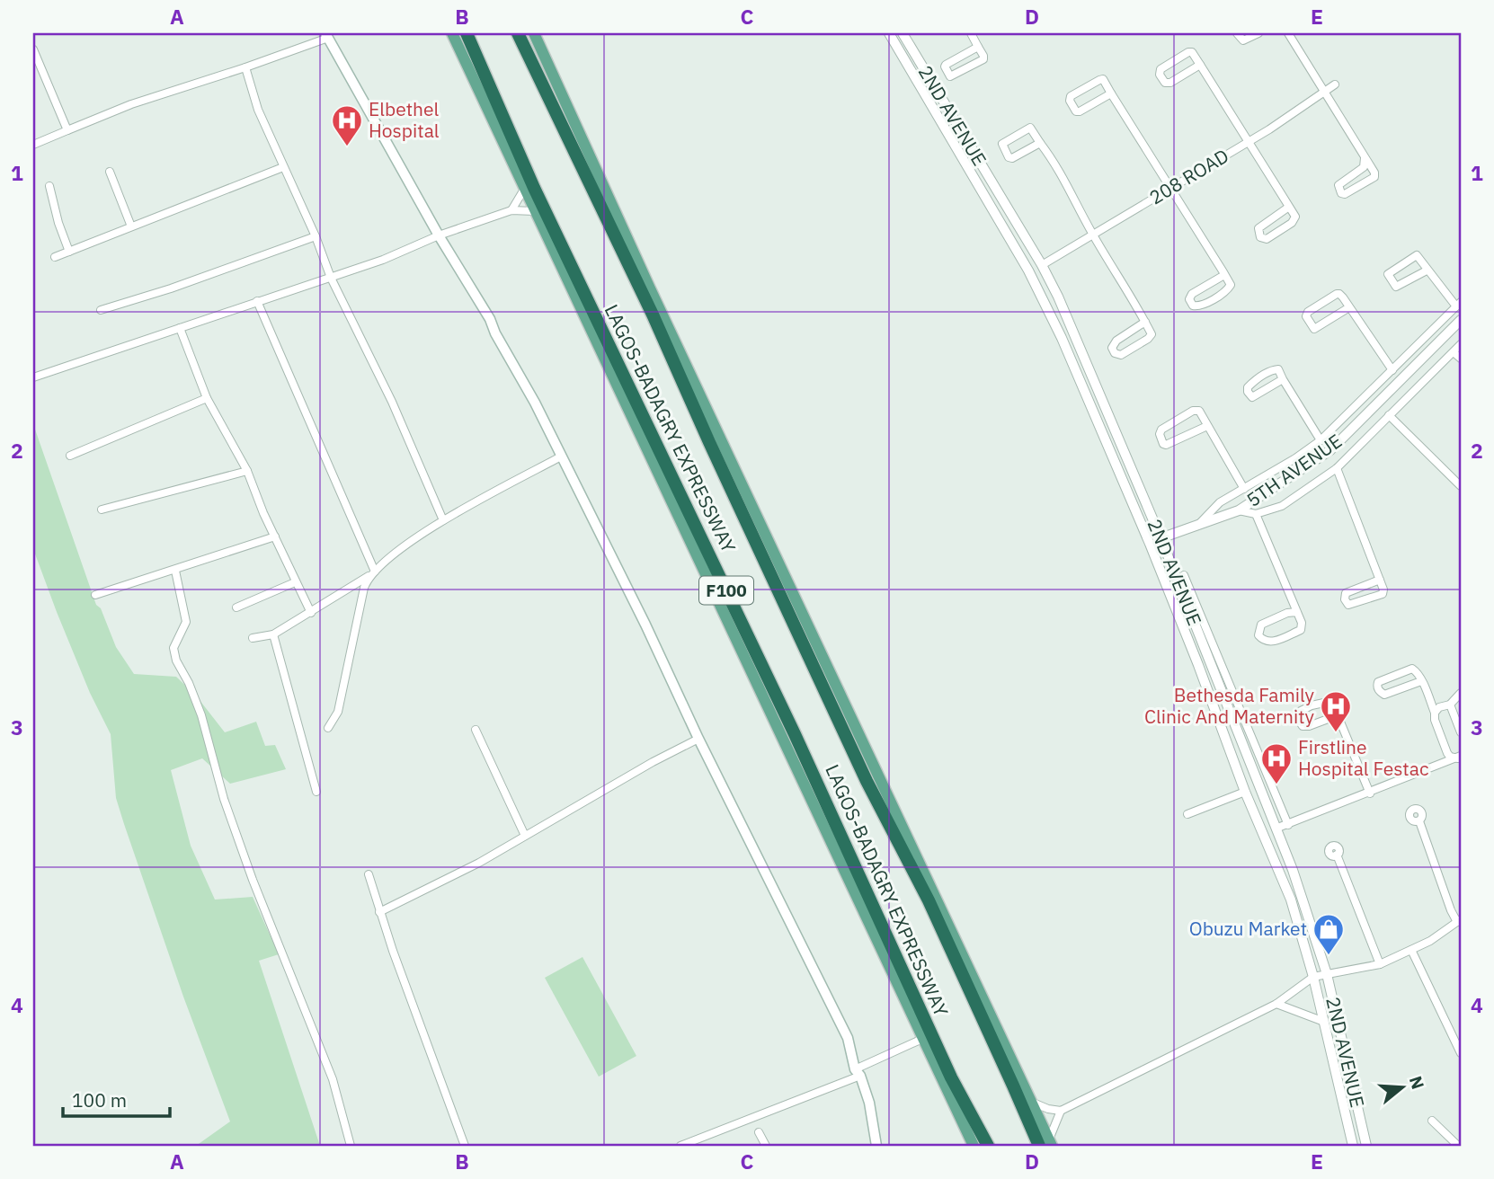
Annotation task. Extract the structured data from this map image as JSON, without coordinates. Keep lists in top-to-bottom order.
{
  "streets": {
    "highway": ["LAGOS-BADAGRY EXPRESSWAY", "F100"],
    "street": ["2ND AVENUE", "208 ROAD", "5TH AVENUE"]
  },
  "crossings": [
    ["2ND AVENUE", "208 ROAD"],
    ["2ND AVENUE", "5TH AVENUE"]
  ],
  "places": {
    "hospital": ["Elbethel Hospital", "Bethesda Family Clinic And Maternity", "Firstline Hospital Festac"],
    "shop": ["Obuzu Market"]
  },
  "scale_bar": "100 m",
  "north": "right",
  "grid": {
    "columns": [
      "A",
      "B",
      "C",
      "D",
      "E"
    ],
    "rows": [
      "1",
      "2",
      "3",
      "4"
    ]
  }
}
